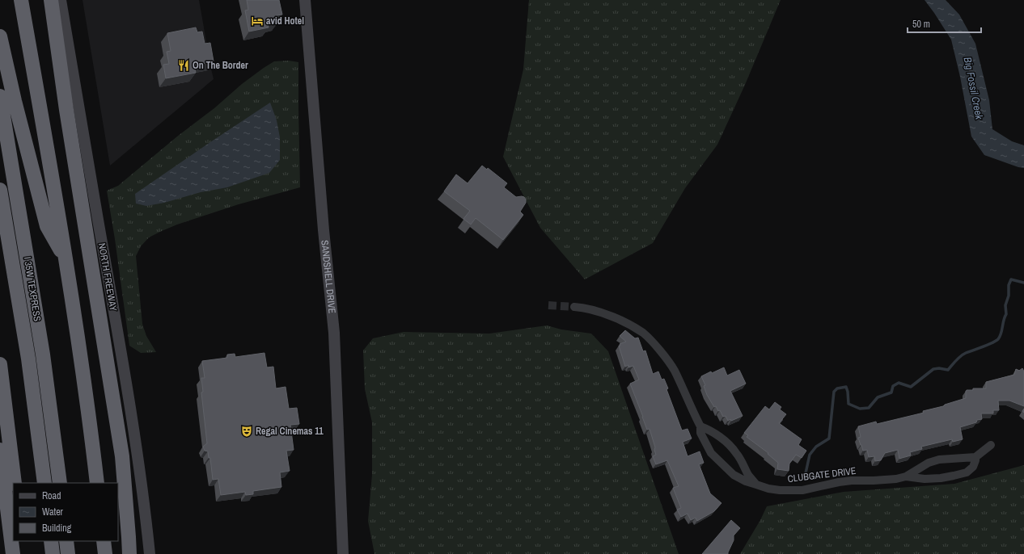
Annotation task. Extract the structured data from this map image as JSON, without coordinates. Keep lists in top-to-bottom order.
{
  "streets": {
    "highway": ["I 35W TEXPRESS"],
    "main road": ["NORTH FREEWAY", "SANDSHELL DRIVE"],
    "street": ["CLUBGATE DRIVE"]
  },
  "water": ["Big Fossil Creek"],
  "places": {
    "hotel": ["avid Hotel"],
    "restaurant": ["On The Border"],
    "theatre": ["Regal Cinemas 11"]
  },
  "legend": ["Road", "Water", "Building"],
  "scale_bar": "50 m"
}
